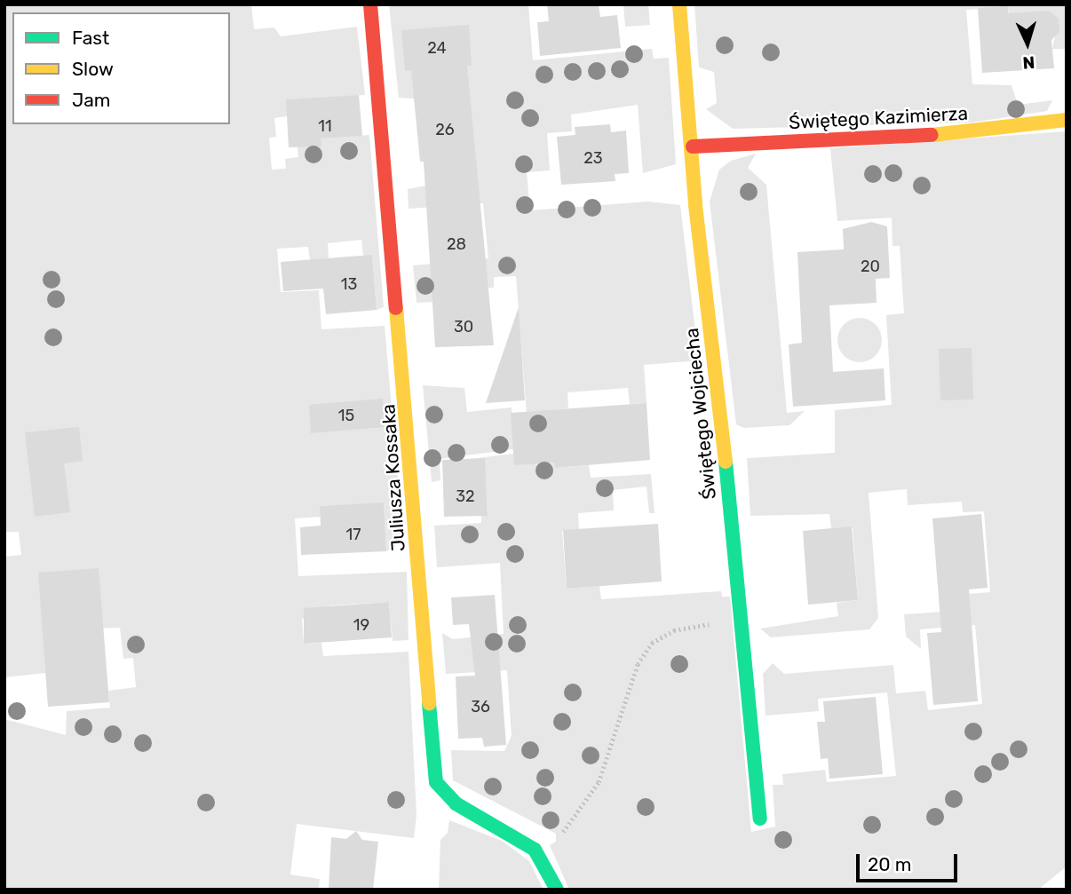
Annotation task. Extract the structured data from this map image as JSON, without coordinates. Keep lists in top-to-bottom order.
{
  "streets": {
    "street": ["Świętego Kazimierza", "Świętego Wojciecha", "Juliusza Kossaka"]
  },
  "crossings": [
    ["Świętego Kazimierza", "Świętego Wojciecha"]
  ],
  "house_numbers": [
    "24",
    "11",
    "26",
    "23",
    "28",
    "20",
    "13",
    "30",
    "15",
    "32",
    "17",
    "19",
    "36"
  ],
  "legend": ["Fast", "Slow", "Jam"],
  "scale_bar": "20 m",
  "north": "bottom"
}
